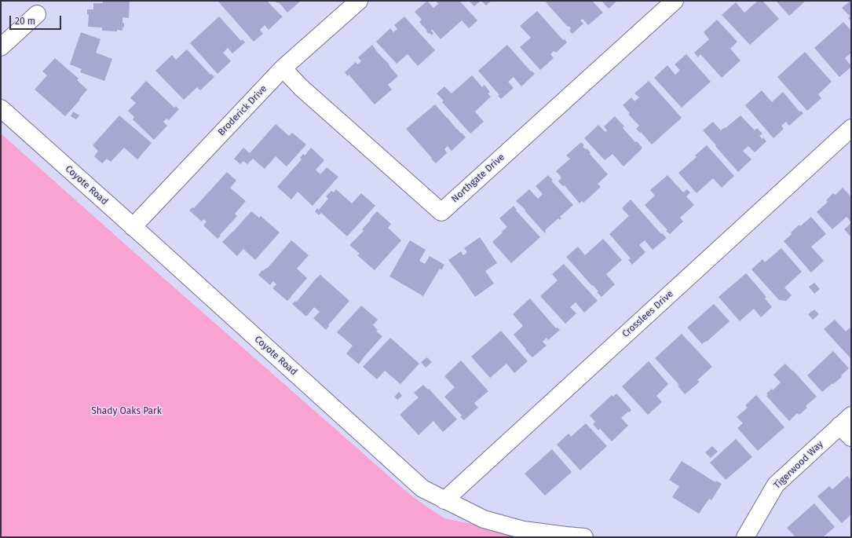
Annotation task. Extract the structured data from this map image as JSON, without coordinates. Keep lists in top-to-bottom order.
{
  "streets": {
    "street": [
      "Broderick Drive",
      "Northgate Drive",
      "Coyote Road",
      "Crosslees Drive",
      "Tigerwood Way"
    ]
  },
  "crossings": [
    ["Broderick Drive", "Northgate Drive"],
    ["Broderick Drive", "Coyote Road"],
    ["Coyote Road", "Crosslees Drive"]
  ],
  "parks": ["Shady Oaks Park"],
  "scale_bar": "20 m"
}
